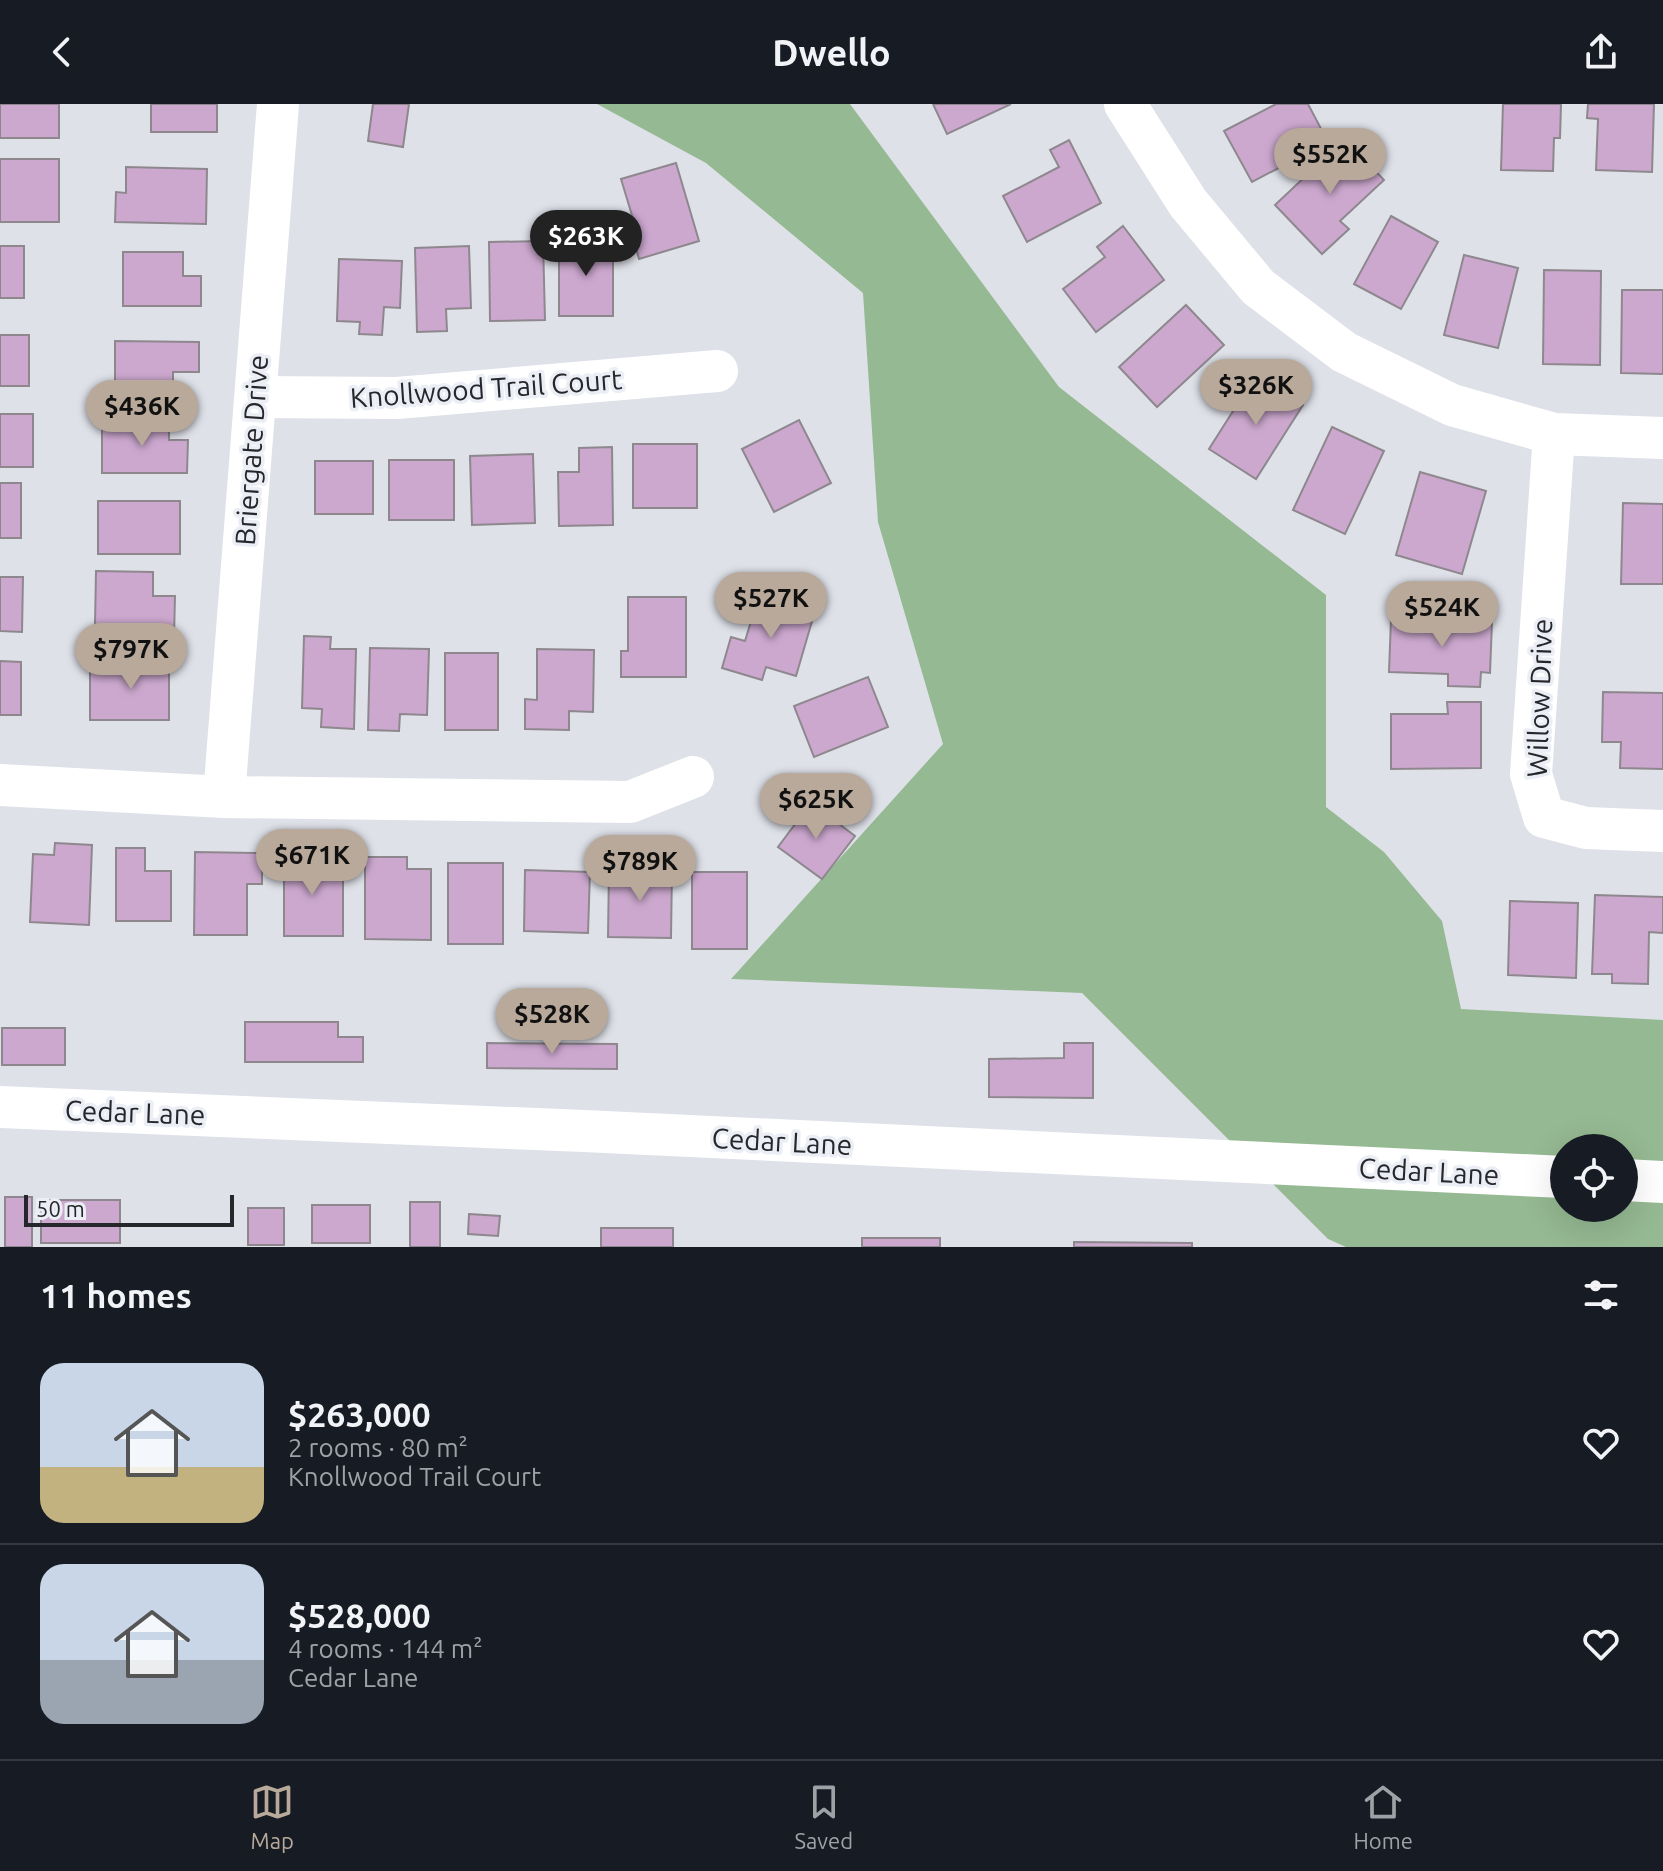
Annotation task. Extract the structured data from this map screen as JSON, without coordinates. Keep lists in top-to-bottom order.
{
  "streets": {
    "street": [
      "Knollwood Trail Court",
      "Briergate Drive",
      "Willow Drive",
      "Cedar Lane"
    ]
  },
  "crossings": [
    ["Knollwood Trail Court", "Briergate Drive"]
  ],
  "scale_bar": "50 m",
  "page": {
    "header": "Dwello",
    "price": [
      "$552K",
      "$263K",
      "$326K",
      "$436K",
      "$527K",
      "$524K",
      "$797K",
      "$625K",
      "$671K",
      "$789K",
      "$528K"
    ],
    "scale": "50 m",
    "heading": "11 homes",
    "list": [
      {
        "name": "$263,000",
        "note": "2 rooms · 80 m² · Knollwood Trail Court"
      },
      {
        "name": "$528,000",
        "note": "4 rooms · 144 m² · Cedar Lane"
      }
    ],
    "tabs": ["Map", "Saved", "Home"]
  }
}
